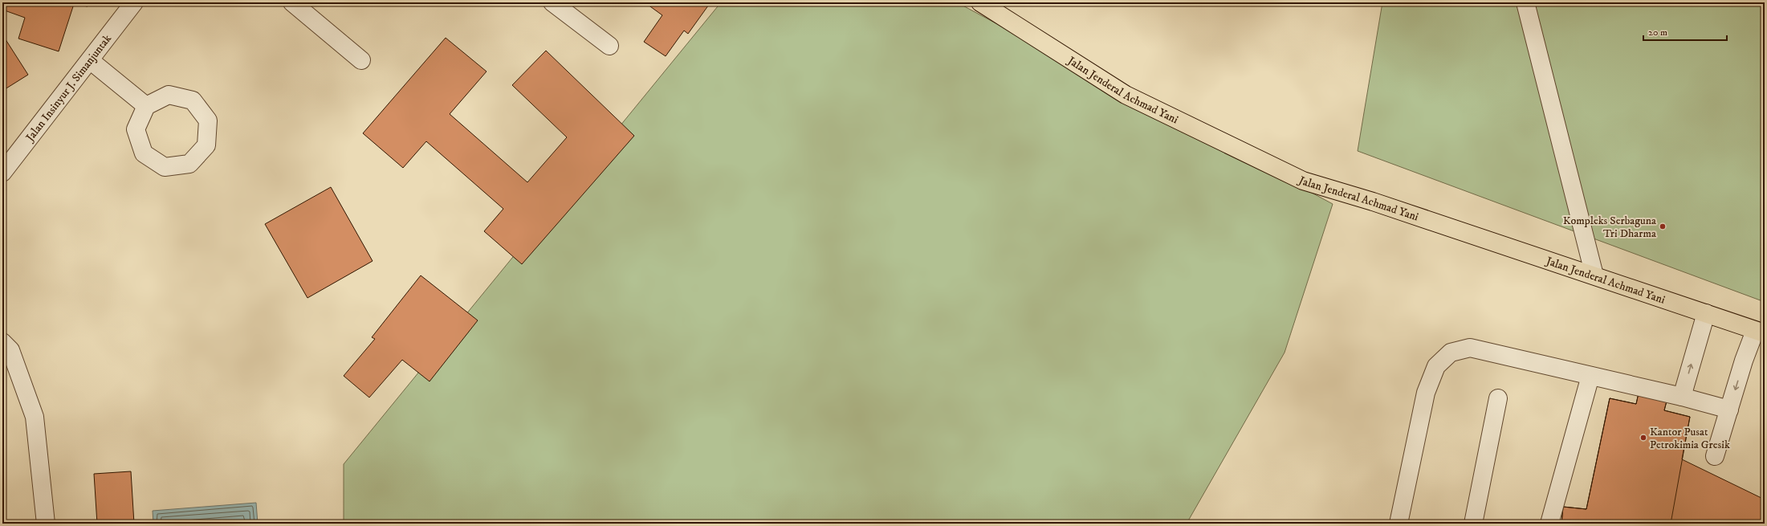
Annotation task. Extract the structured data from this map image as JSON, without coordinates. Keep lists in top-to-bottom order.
{
  "streets": {
    "main road": ["Jalan Jenderal Achmad Yani"],
    "street": ["Jalan Insinyur J. Simanjuntak"]
  },
  "places": ["Kompleks Serbaguna Tri Dharma", "Kantor Pusat Petrokimia Gresik"],
  "scale_bar": "20 m"
}
